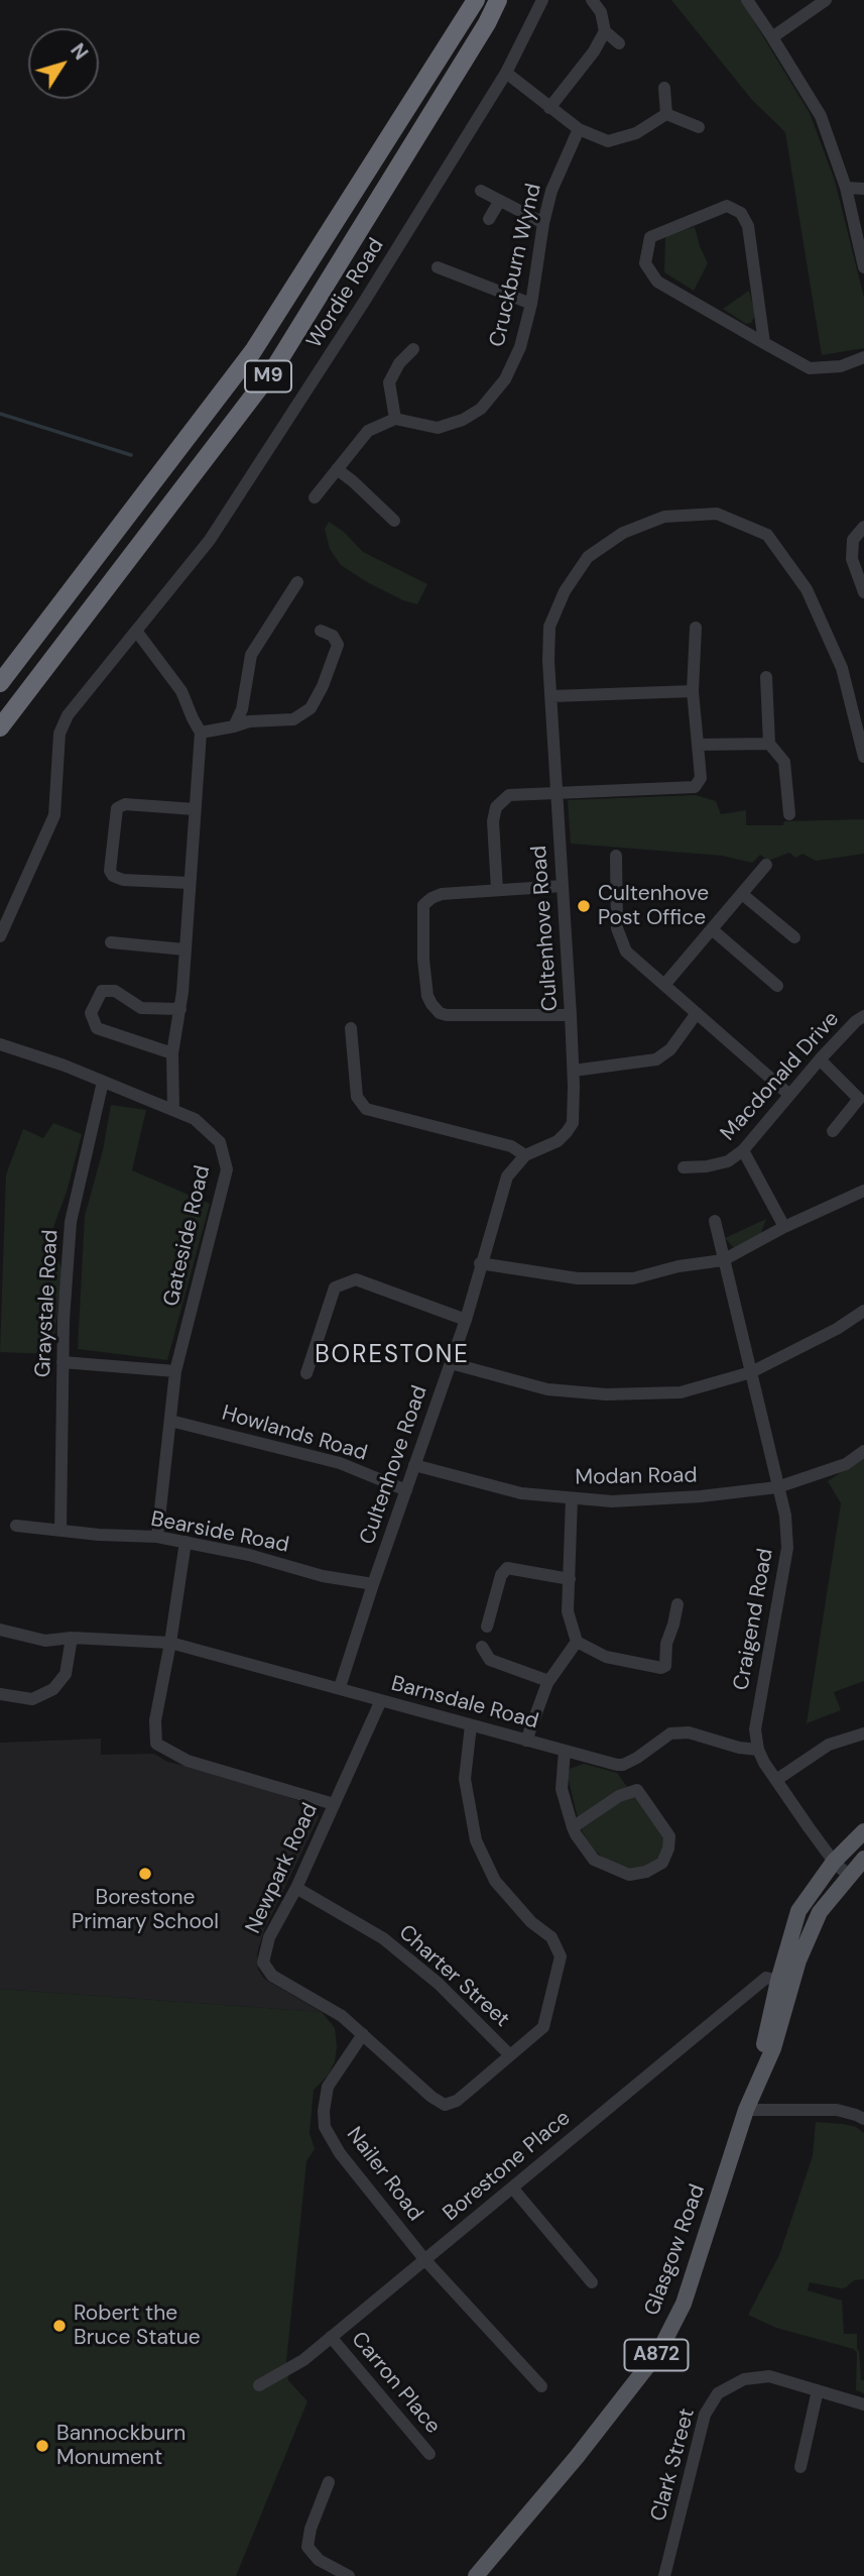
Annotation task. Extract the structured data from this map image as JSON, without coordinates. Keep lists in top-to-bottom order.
{
  "streets": {
    "highway": ["M9"],
    "main road": ["Glasgow Road", "A872"],
    "street": [
      "Cruckburn Wynd",
      "Wordie Road",
      "Cultenhove Road",
      "Macdonald Drive",
      "Gateside Road",
      "Graystale Road",
      "Howlands Road",
      "Modan Road",
      "Bearside Road",
      "Craigend Road",
      "Barnsdale Road",
      "Newpark Road",
      "Charter Street",
      "Borestone Place",
      "Nailer Road",
      "Carron Place",
      "Clark Street"
    ]
  },
  "crossings": [
    ["Cultenhove Road", "Howlands Road"],
    ["Cultenhove Road", "Modan Road"],
    ["Cultenhove Road", "Bearside Road"],
    ["Cultenhove Road", "Barnsdale Road"],
    ["Gateside Road", "Graystale Road"],
    ["Gateside Road", "Howlands Road"],
    ["Gateside Road", "Bearside Road"],
    ["Graystale Road", "Bearside Road"],
    ["Modan Road", "Craigend Road"],
    ["Craigend Road", "Barnsdale Road"],
    ["Barnsdale Road", "Newpark Road"],
    ["Newpark Road", "Charter Street"],
    ["Newpark Road", "Nailer Road"],
    ["Borestone Place", "Nailer Road"],
    ["Borestone Place", "Glasgow Road"],
    ["Borestone Place", "Carron Place"]
  ],
  "districts": ["BORESTONE"],
  "places": [
    "Cultenhove Post Office",
    "Borestone Primary School",
    "Robert the Bruce Statue",
    "Bannockburn Monument"
  ],
  "north": "top right"
}
